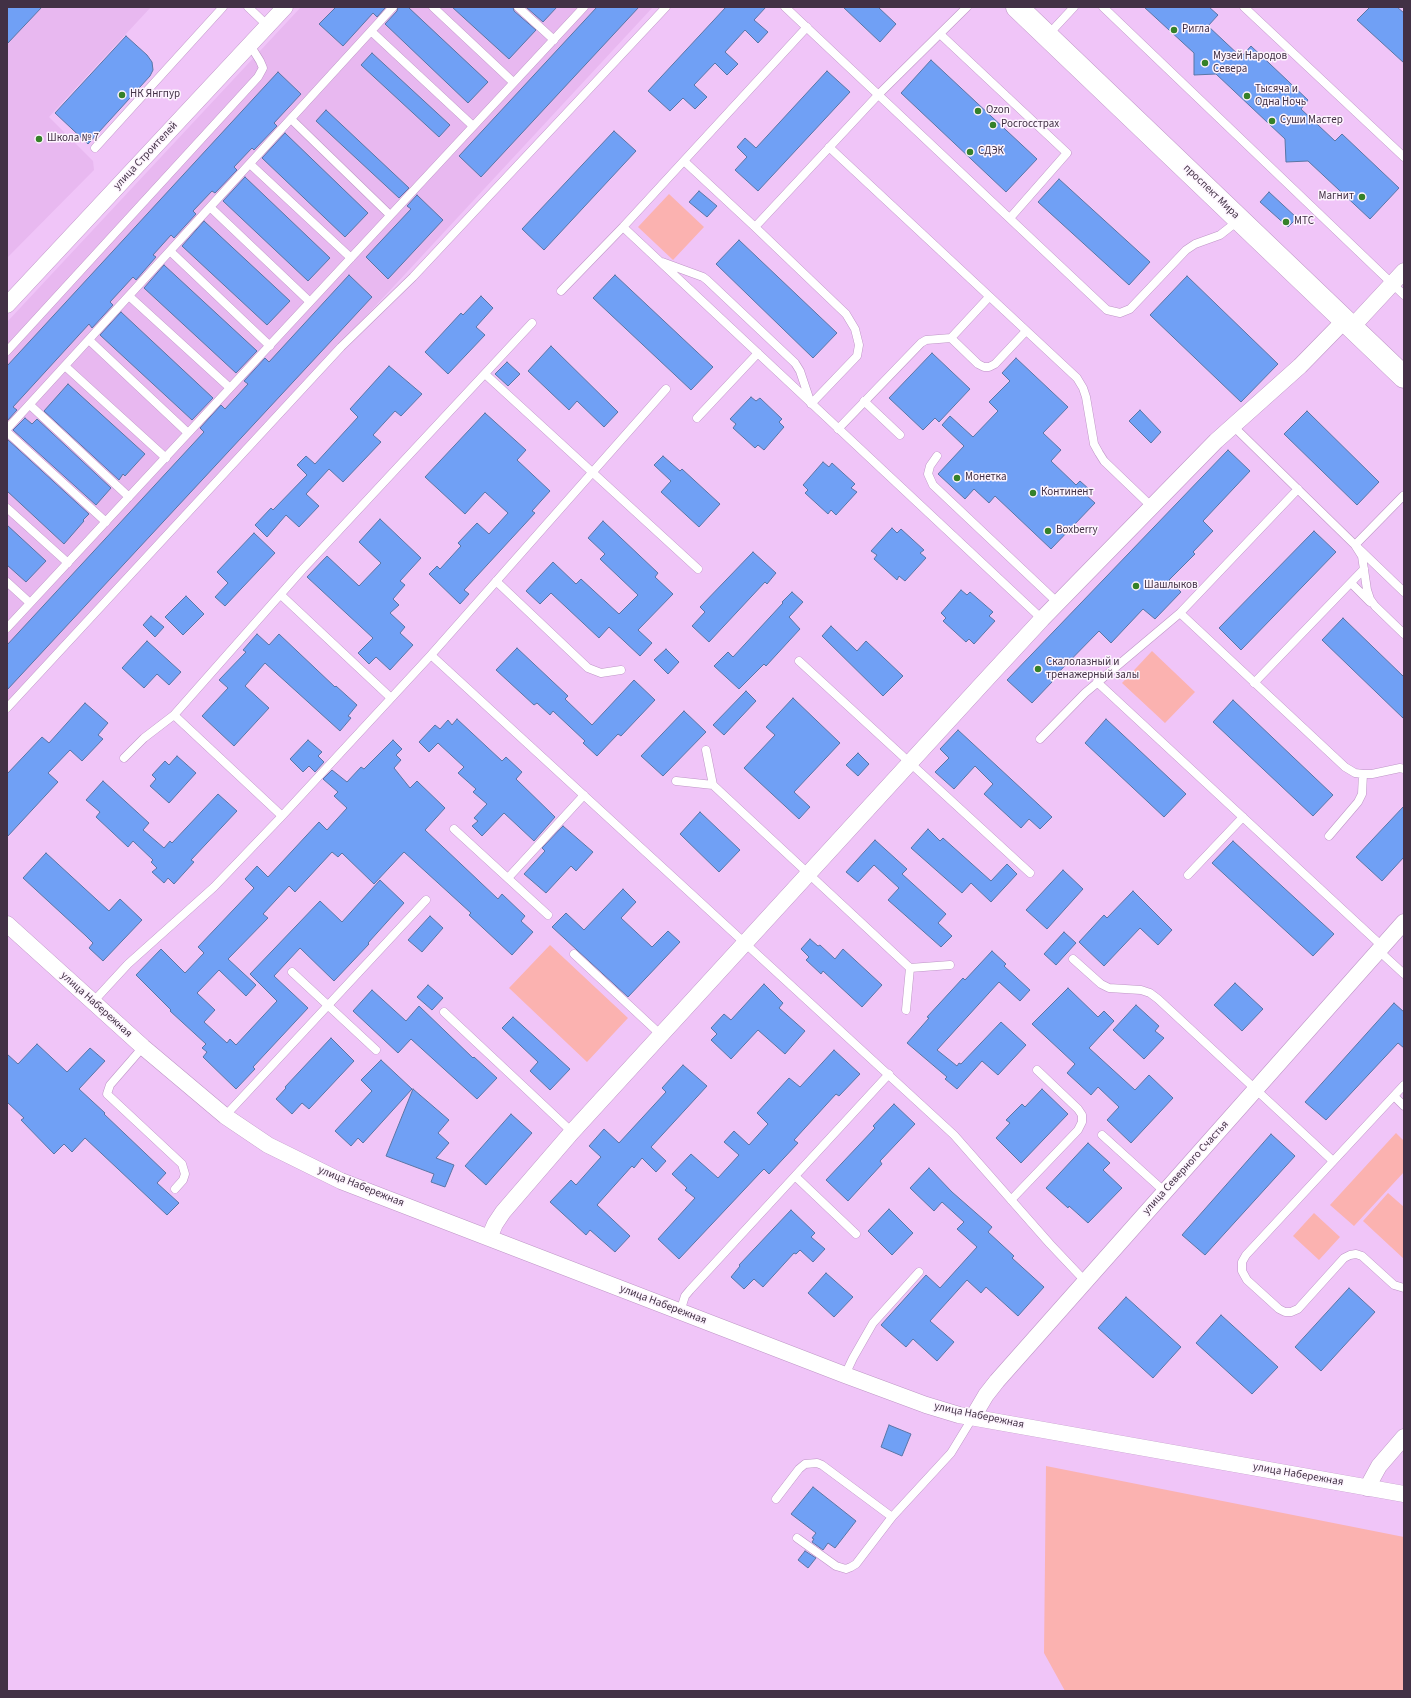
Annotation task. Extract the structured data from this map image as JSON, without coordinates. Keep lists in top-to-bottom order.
{
  "streets": {
    "main road": ["проспект Мира"],
    "street": ["улица Строителей", "улица Набережная", "улица Северного Счастья"]
  },
  "crossings": [
    ["улица Набережная", "улица Северного Счастья"]
  ],
  "places": [
    "Ригла",
    "Музей Народов Севера",
    "НК Янгпур",
    "Тысяча и Одна Ночь",
    "Ozon",
    "Суши Мастер",
    "Росгосстрах",
    "Школа № 7",
    "СДЭК",
    "Магнит",
    "МТС",
    "Монетка",
    "Континент",
    "Boxberry",
    "Шашлыков",
    "Скалолазный и тренажерный залы"
  ]
}
